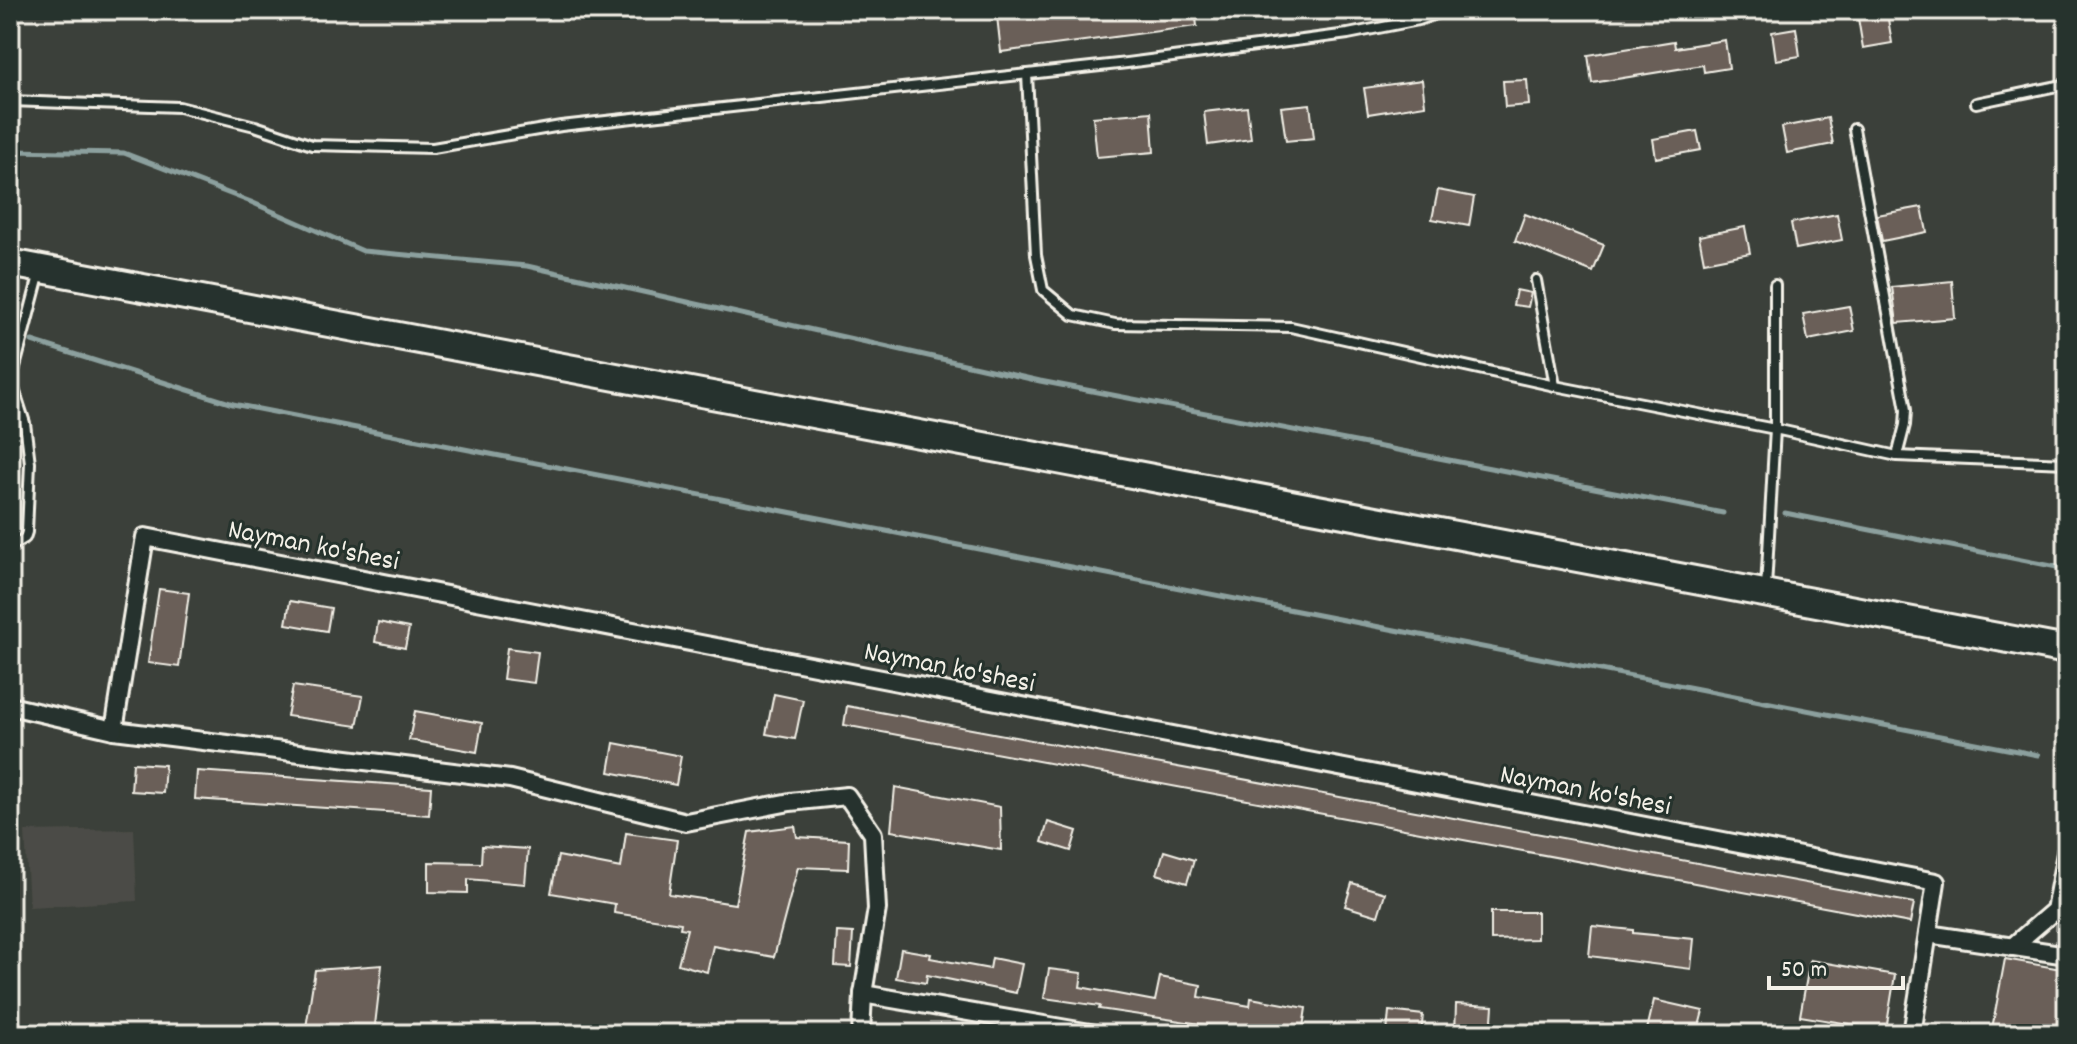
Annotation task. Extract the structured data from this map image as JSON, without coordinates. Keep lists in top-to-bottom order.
{
  "streets": {
    "street": ["Nayman ko'shesi"]
  },
  "scale_bar": "50 m"
}
